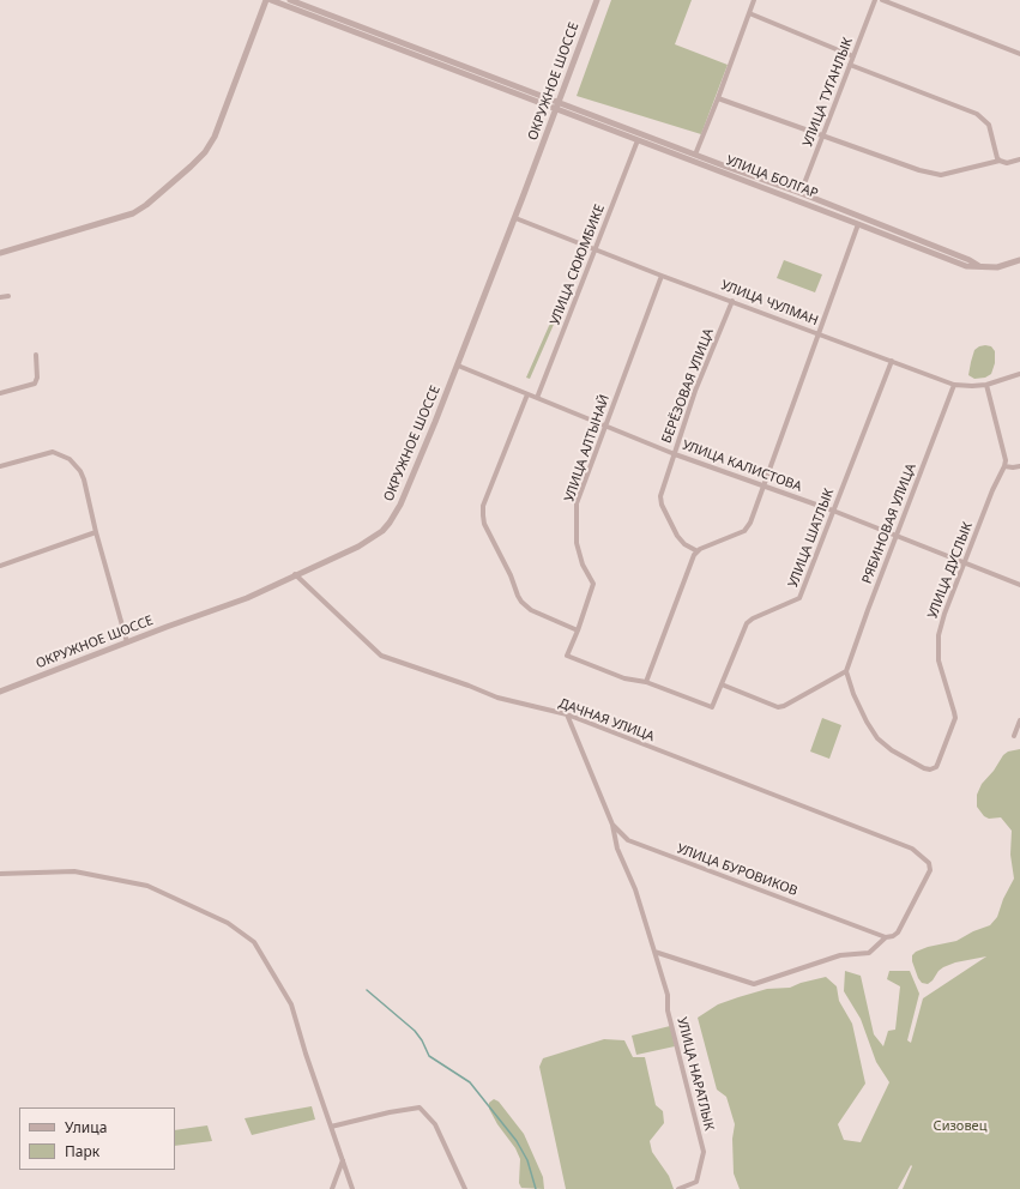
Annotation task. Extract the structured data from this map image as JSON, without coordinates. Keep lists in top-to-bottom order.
{
  "streets": {
    "street": [
      "ОКРУЖНОЕ ШОССЕ",
      "УЛИЦА ТУГАНЛЫК",
      "УЛИЦА БОЛГАР",
      "УЛИЦА СЮЮМБИКЕ",
      "УЛИЦА ЧУЛМАН",
      "БЕРЁЗОВАЯ УЛИЦА",
      "УЛИЦА АЛТЫНАЙ",
      "УЛИЦА КАЛИСТОВА",
      "РЯБИНОВАЯ УЛИЦА",
      "УЛИЦА ШАТЛЫК",
      "УЛИЦА ДУСЛЫК",
      "ДАЧНАЯ УЛИЦА",
      "УЛИЦА БУРОВИКОВ",
      "УЛИЦА НАРАТЛЫК"
    ]
  },
  "crossings": [
    ["ОКРУЖНОЕ ШОССЕ", "УЛИЦА БОЛГАР"],
    ["ОКРУЖНОЕ ШОССЕ", "УЛИЦА ЧУЛМАН"],
    ["ОКРУЖНОЕ ШОССЕ", "УЛИЦА КАЛИСТОВА"],
    ["ОКРУЖНОЕ ШОССЕ", "ДАЧНАЯ УЛИЦА"],
    ["УЛИЦА ТУГАНЛЫК", "УЛИЦА БОЛГАР"],
    ["УЛИЦА БОЛГАР", "УЛИЦА СЮЮМБИКЕ"],
    ["УЛИЦА СЮЮМБИКЕ", "УЛИЦА ЧУЛМАН"],
    ["УЛИЦА СЮЮМБИКЕ", "УЛИЦА КАЛИСТОВА"],
    ["УЛИЦА ЧУЛМАН", "БЕРЁЗОВАЯ УЛИЦА"],
    ["УЛИЦА ЧУЛМАН", "УЛИЦА АЛТЫНАЙ"],
    ["УЛИЦА ЧУЛМАН", "РЯБИНОВАЯ УЛИЦА"],
    ["УЛИЦА ЧУЛМАН", "УЛИЦА ШАТЛЫК"],
    ["БЕРЁЗОВАЯ УЛИЦА", "УЛИЦА КАЛИСТОВА"],
    ["УЛИЦА АЛТЫНАЙ", "УЛИЦА КАЛИСТОВА"],
    ["УЛИЦА АЛТЫНАЙ", "УЛИЦА ШАТЛЫК"],
    ["УЛИЦА КАЛИСТОВА", "РЯБИНОВАЯ УЛИЦА"],
    ["УЛИЦА КАЛИСТОВА", "УЛИЦА ШАТЛЫК"],
    ["УЛИЦА КАЛИСТОВА", "УЛИЦА ДУСЛЫК"],
    ["РЯБИНОВАЯ УЛИЦА", "УЛИЦА ДУСЛЫК"],
    ["ДАЧНАЯ УЛИЦА", "УЛИЦА БУРОВИКОВ"],
    ["УЛИЦА БУРОВИКОВ", "УЛИЦА НАРАТЛЫК"]
  ],
  "parks": ["Сизовец"],
  "legend": ["Улица", "Парк"]
}
